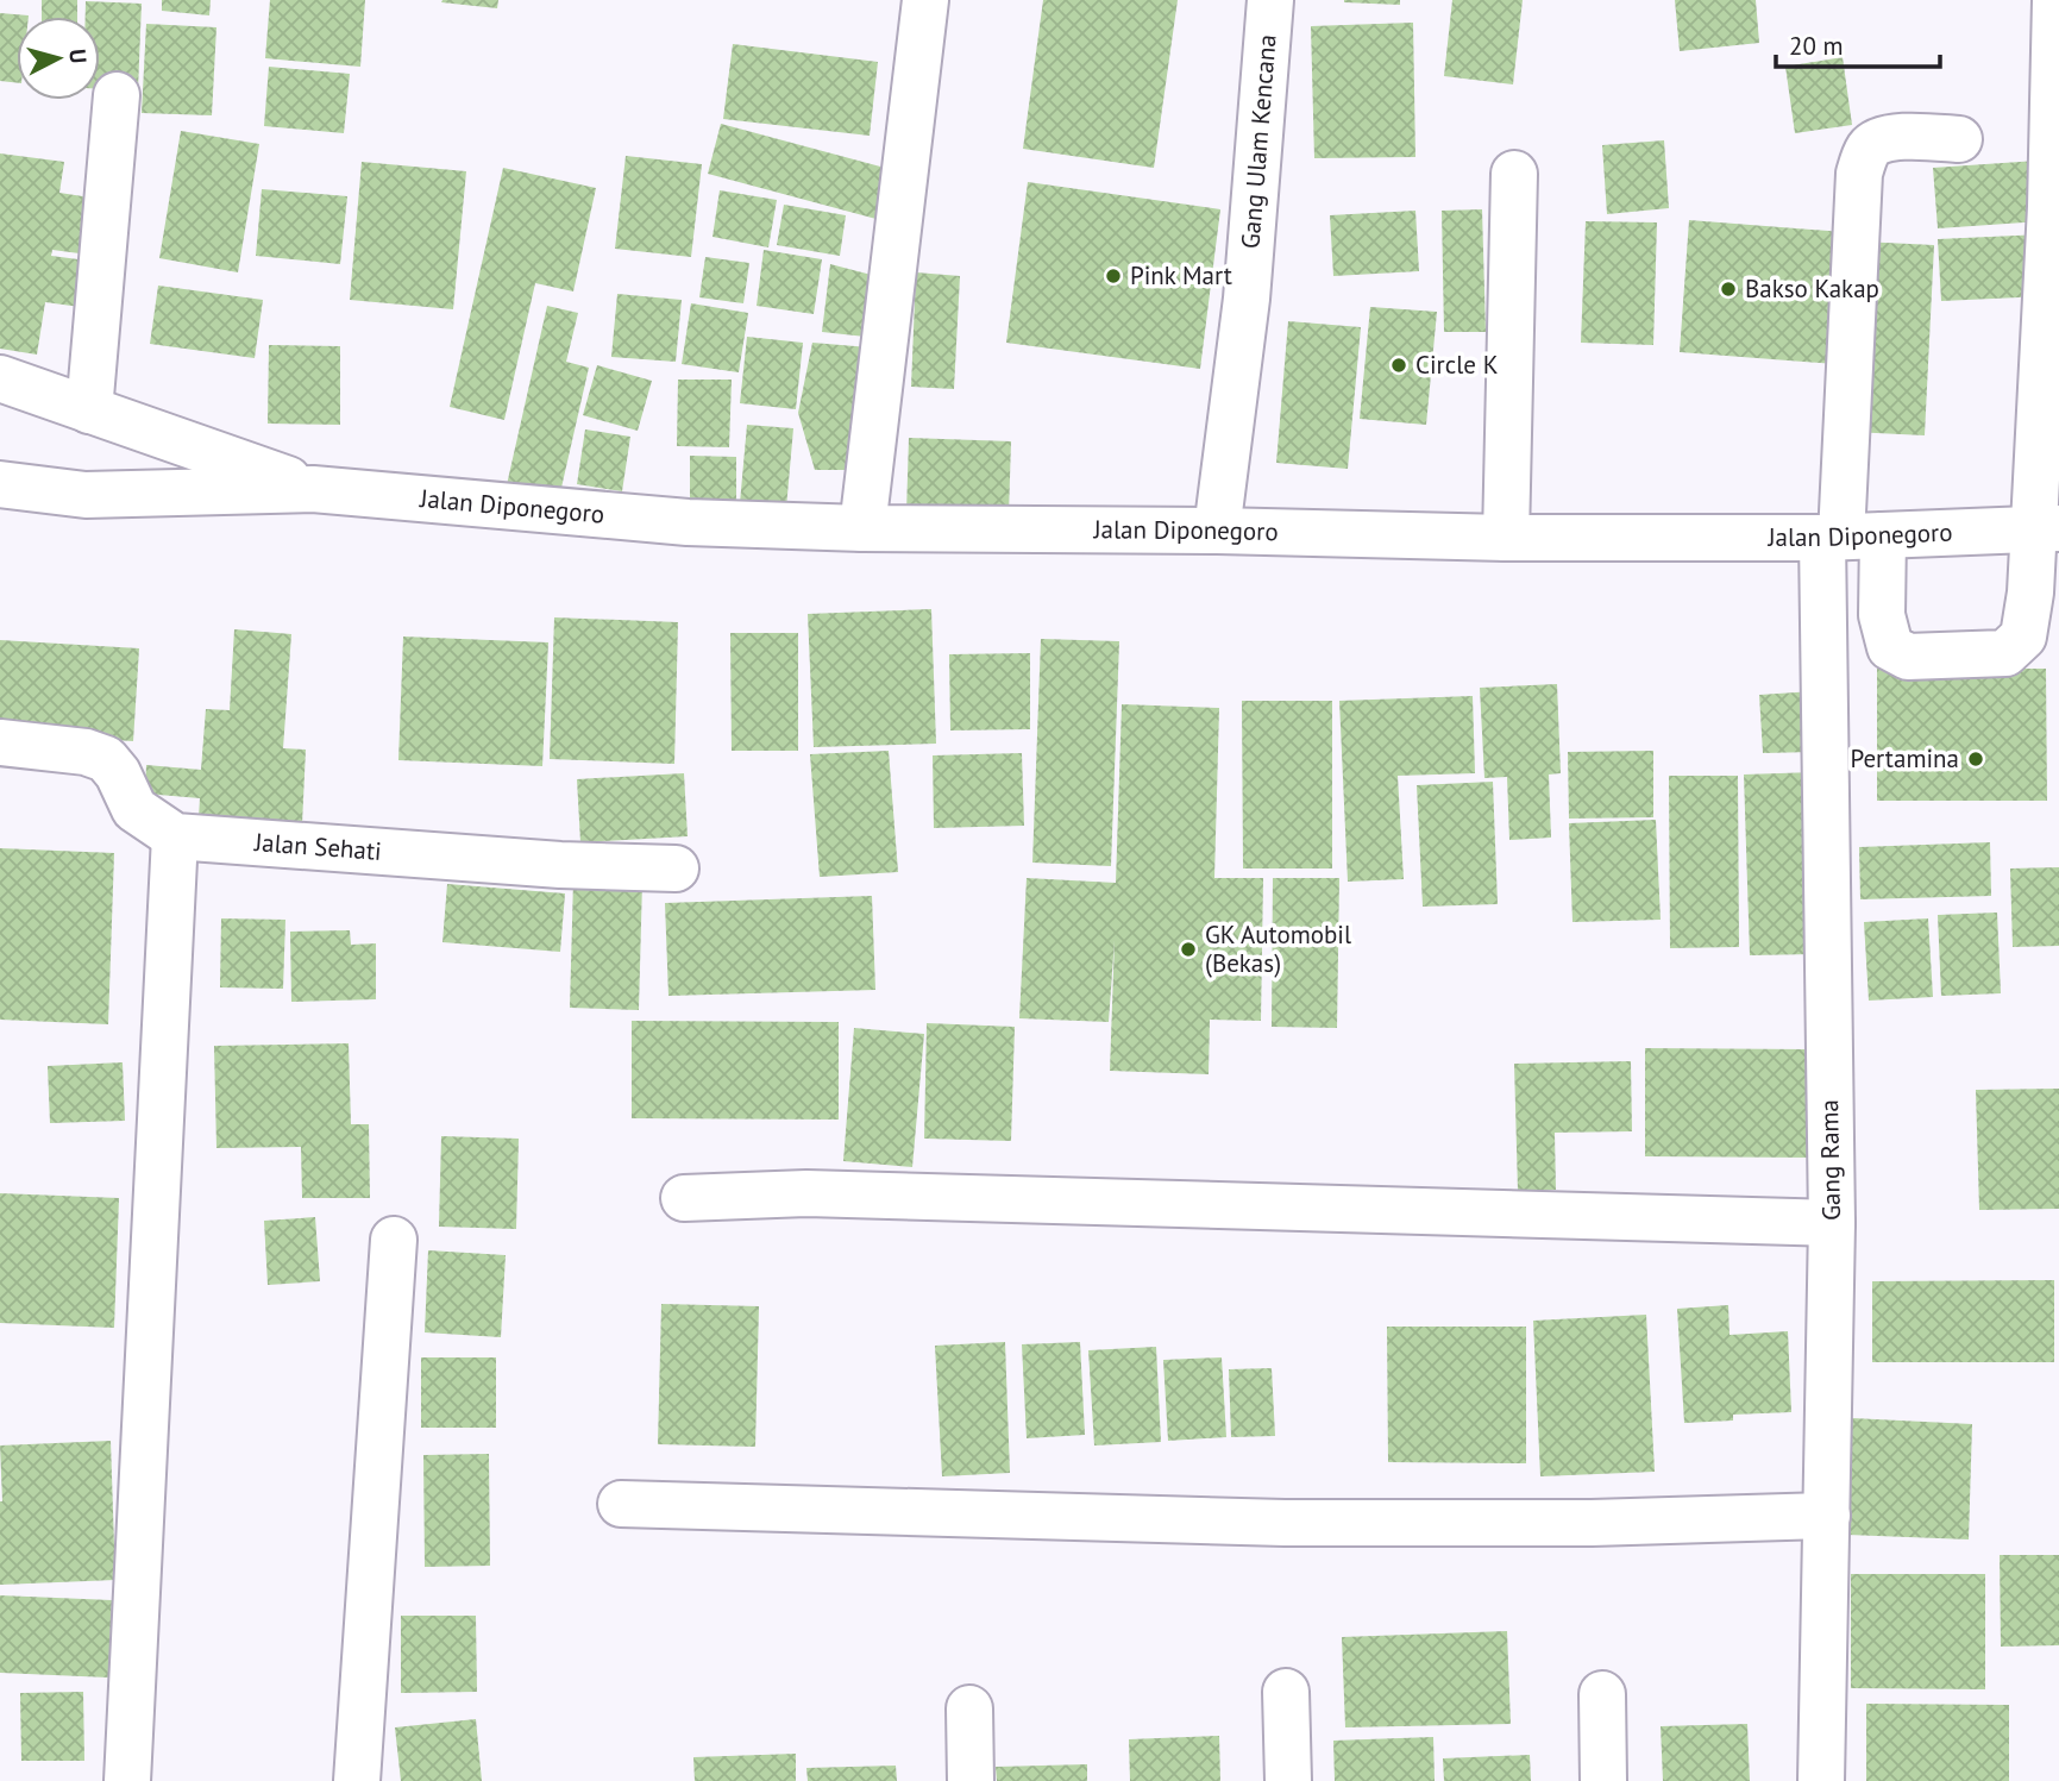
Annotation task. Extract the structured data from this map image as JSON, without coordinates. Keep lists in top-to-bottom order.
{
  "streets": {
    "street": [
      "Gang Ulam Kencana",
      "Jalan Diponegoro",
      "Jalan Sehati",
      "Gang Rama"
    ]
  },
  "crossings": [
    ["Gang Ulam Kencana", "Jalan Diponegoro"],
    ["Jalan Diponegoro", "Gang Rama"]
  ],
  "places": [
    "Pink Mart",
    "Bakso Kakap",
    "Circle K",
    "Pertamina",
    "GK Automobil (Bekas)"
  ],
  "scale_bar": "20 m",
  "north": "right"
}
